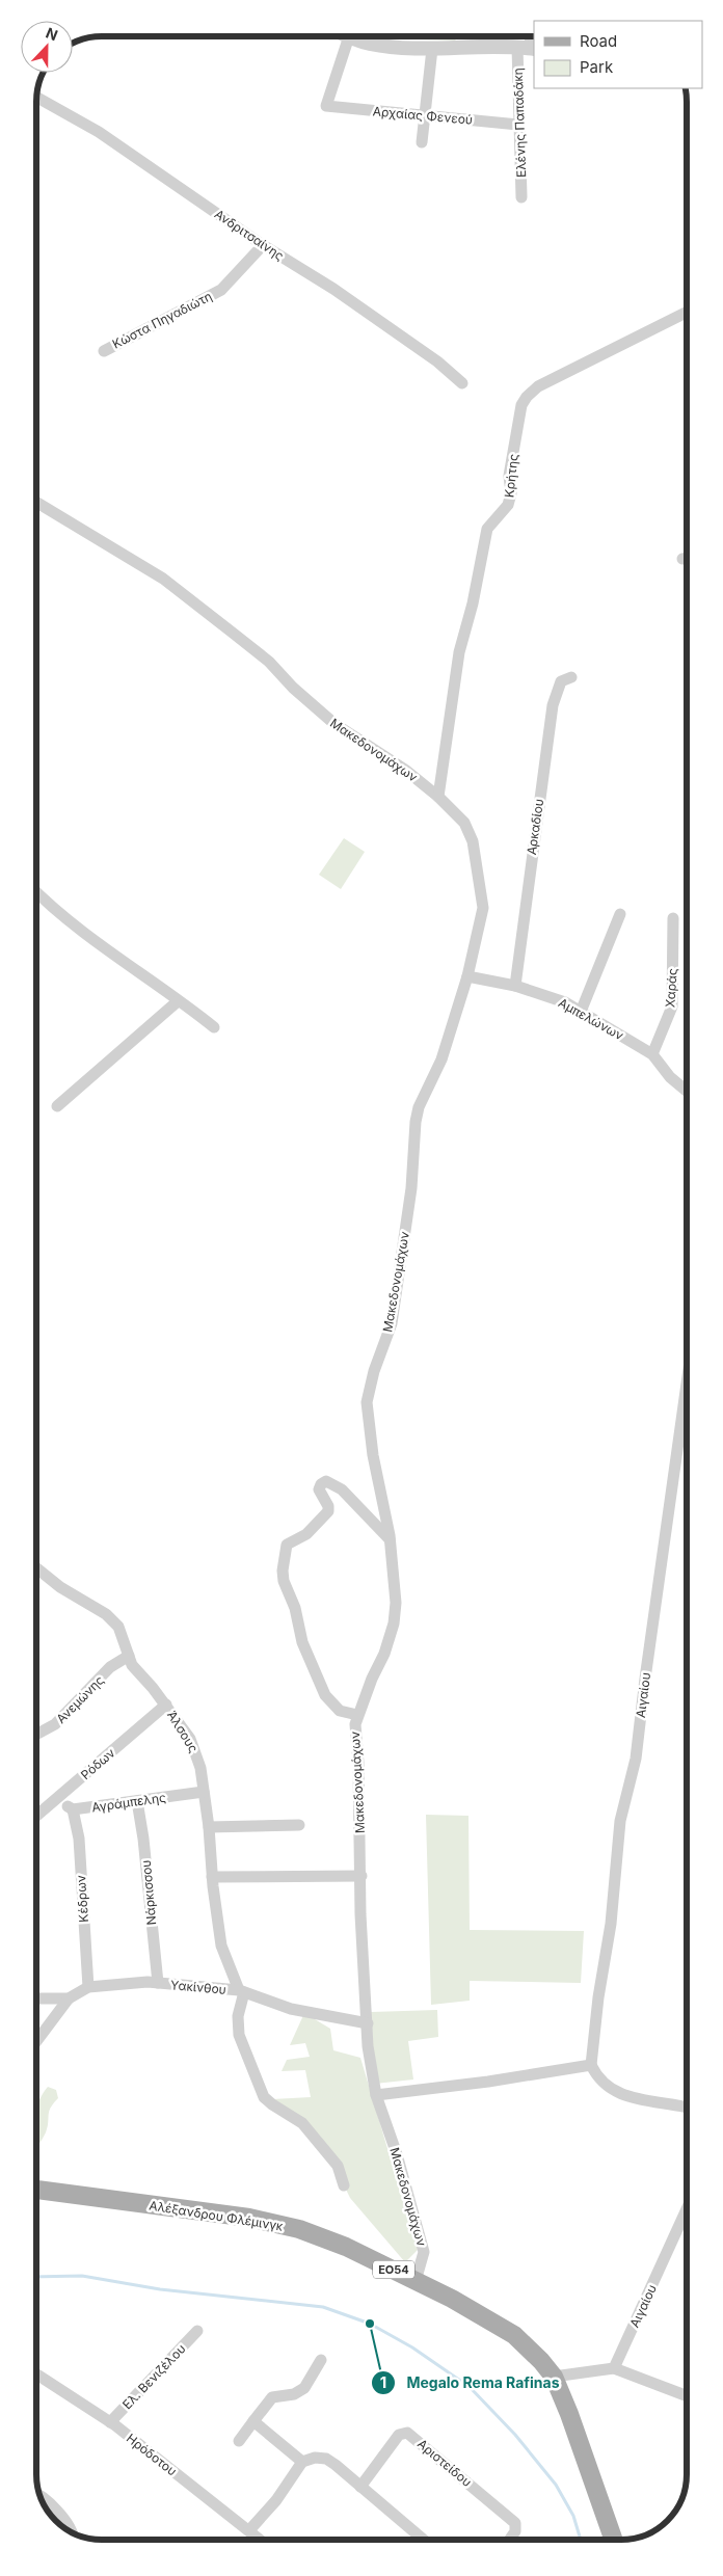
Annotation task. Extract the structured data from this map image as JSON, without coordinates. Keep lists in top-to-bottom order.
{
  "streets": {
    "main road": ["Αλέξανδρου Φλέμινγκ", "ΕΟ54"],
    "street": [
      "Αρχαίας Φενεού",
      "Ελένης Παπαδάκη",
      "Ανδριτσαίνης",
      "Κώστα Πηγαδιώτη",
      "Κρήτης",
      "Μακεδονομάχων",
      "Αρκαδίου",
      "Χαράς",
      "Αμπελώνων",
      "Αιγαίου",
      "Ανεμώνης",
      "Άλσους",
      "Ρόδων",
      "Αγράμπελης",
      "Νάρκισσου",
      "Κέδρων",
      "Υακίνθου",
      "Ελ. Βενιζέλου",
      "Ηρόδοτου",
      "Αριστείδου"
    ]
  },
  "crossings": [
    ["Αρχαίας Φενεού", "Ελένης Παπαδάκη"],
    ["Ανδριτσαίνης", "Κώστα Πηγαδιώτη"],
    ["Κρήτης", "Μακεδονομάχων"],
    ["Μακεδονομάχων", "Αμπελώνων"],
    ["Μακεδονομάχων", "Υακίνθου"],
    ["Μακεδονομάχων", "Αλέξανδρου Φλέμινγκ"],
    ["Αρκαδίου", "Αμπελώνων"],
    ["Χαράς", "Αμπελώνων"],
    ["Ανεμώνης", "Άλσους"],
    ["Άλσους", "Ρόδων"],
    ["Άλσους", "Αγράμπελης"],
    ["Άλσους", "Υακίνθου"],
    ["Αγράμπελης", "Νάρκισσου"],
    ["Αγράμπελης", "Κέδρων"],
    ["Νάρκισσου", "Υακίνθου"],
    ["Κέδρων", "Υακίνθου"],
    ["Ελ. Βενιζέλου", "Ηρόδοτου"]
  ],
  "places": ["Megalo Rema Rafinas"],
  "legend": ["Road", "Park"],
  "north": "top"
}
